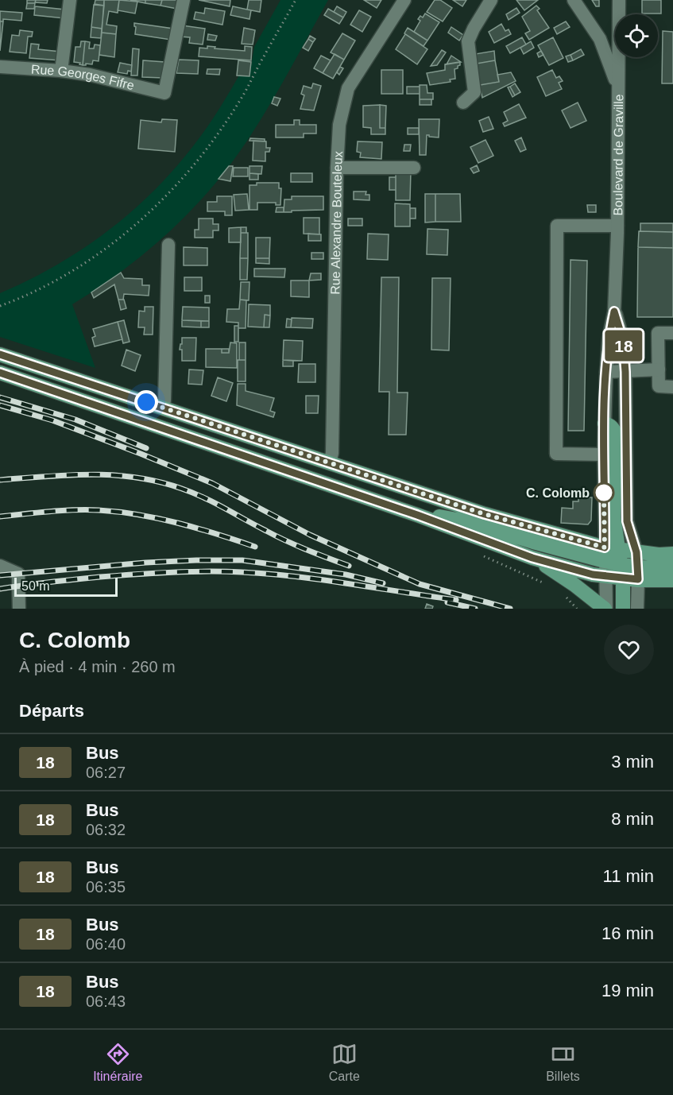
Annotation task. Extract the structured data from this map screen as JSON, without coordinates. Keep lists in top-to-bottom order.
{
  "streets": {
    "street": ["Rue Georges Fifre", "Boulevard de Graville", "Rue Alexandre Bouteleux"]
  },
  "places": ["C. Colomb"],
  "lines": ["bus line 18"],
  "scale_bar": "50 m",
  "page": {
    "on_map": "18",
    "scale": "50 m",
    "heading": [
      ["C. Colomb", "À pied · 4 min · 260 m"],
      "Départs"
    ],
    "list": [
      {
        "mark": "18",
        "name": "Bus",
        "note": "06:27",
        "value": "3 min"
      },
      {
        "mark": "18",
        "name": "Bus",
        "note": "06:32",
        "value": "8 min"
      },
      {
        "mark": "18",
        "name": "Bus",
        "note": "06:35",
        "value": "11 min"
      },
      {
        "mark": "18",
        "name": "Bus",
        "note": "06:40",
        "value": "16 min"
      },
      {
        "mark": "18",
        "name": "Bus",
        "note": "06:43",
        "value": "19 min"
      }
    ],
    "tabs": ["Itinéraire", "Carte", "Billets"]
  }
}
